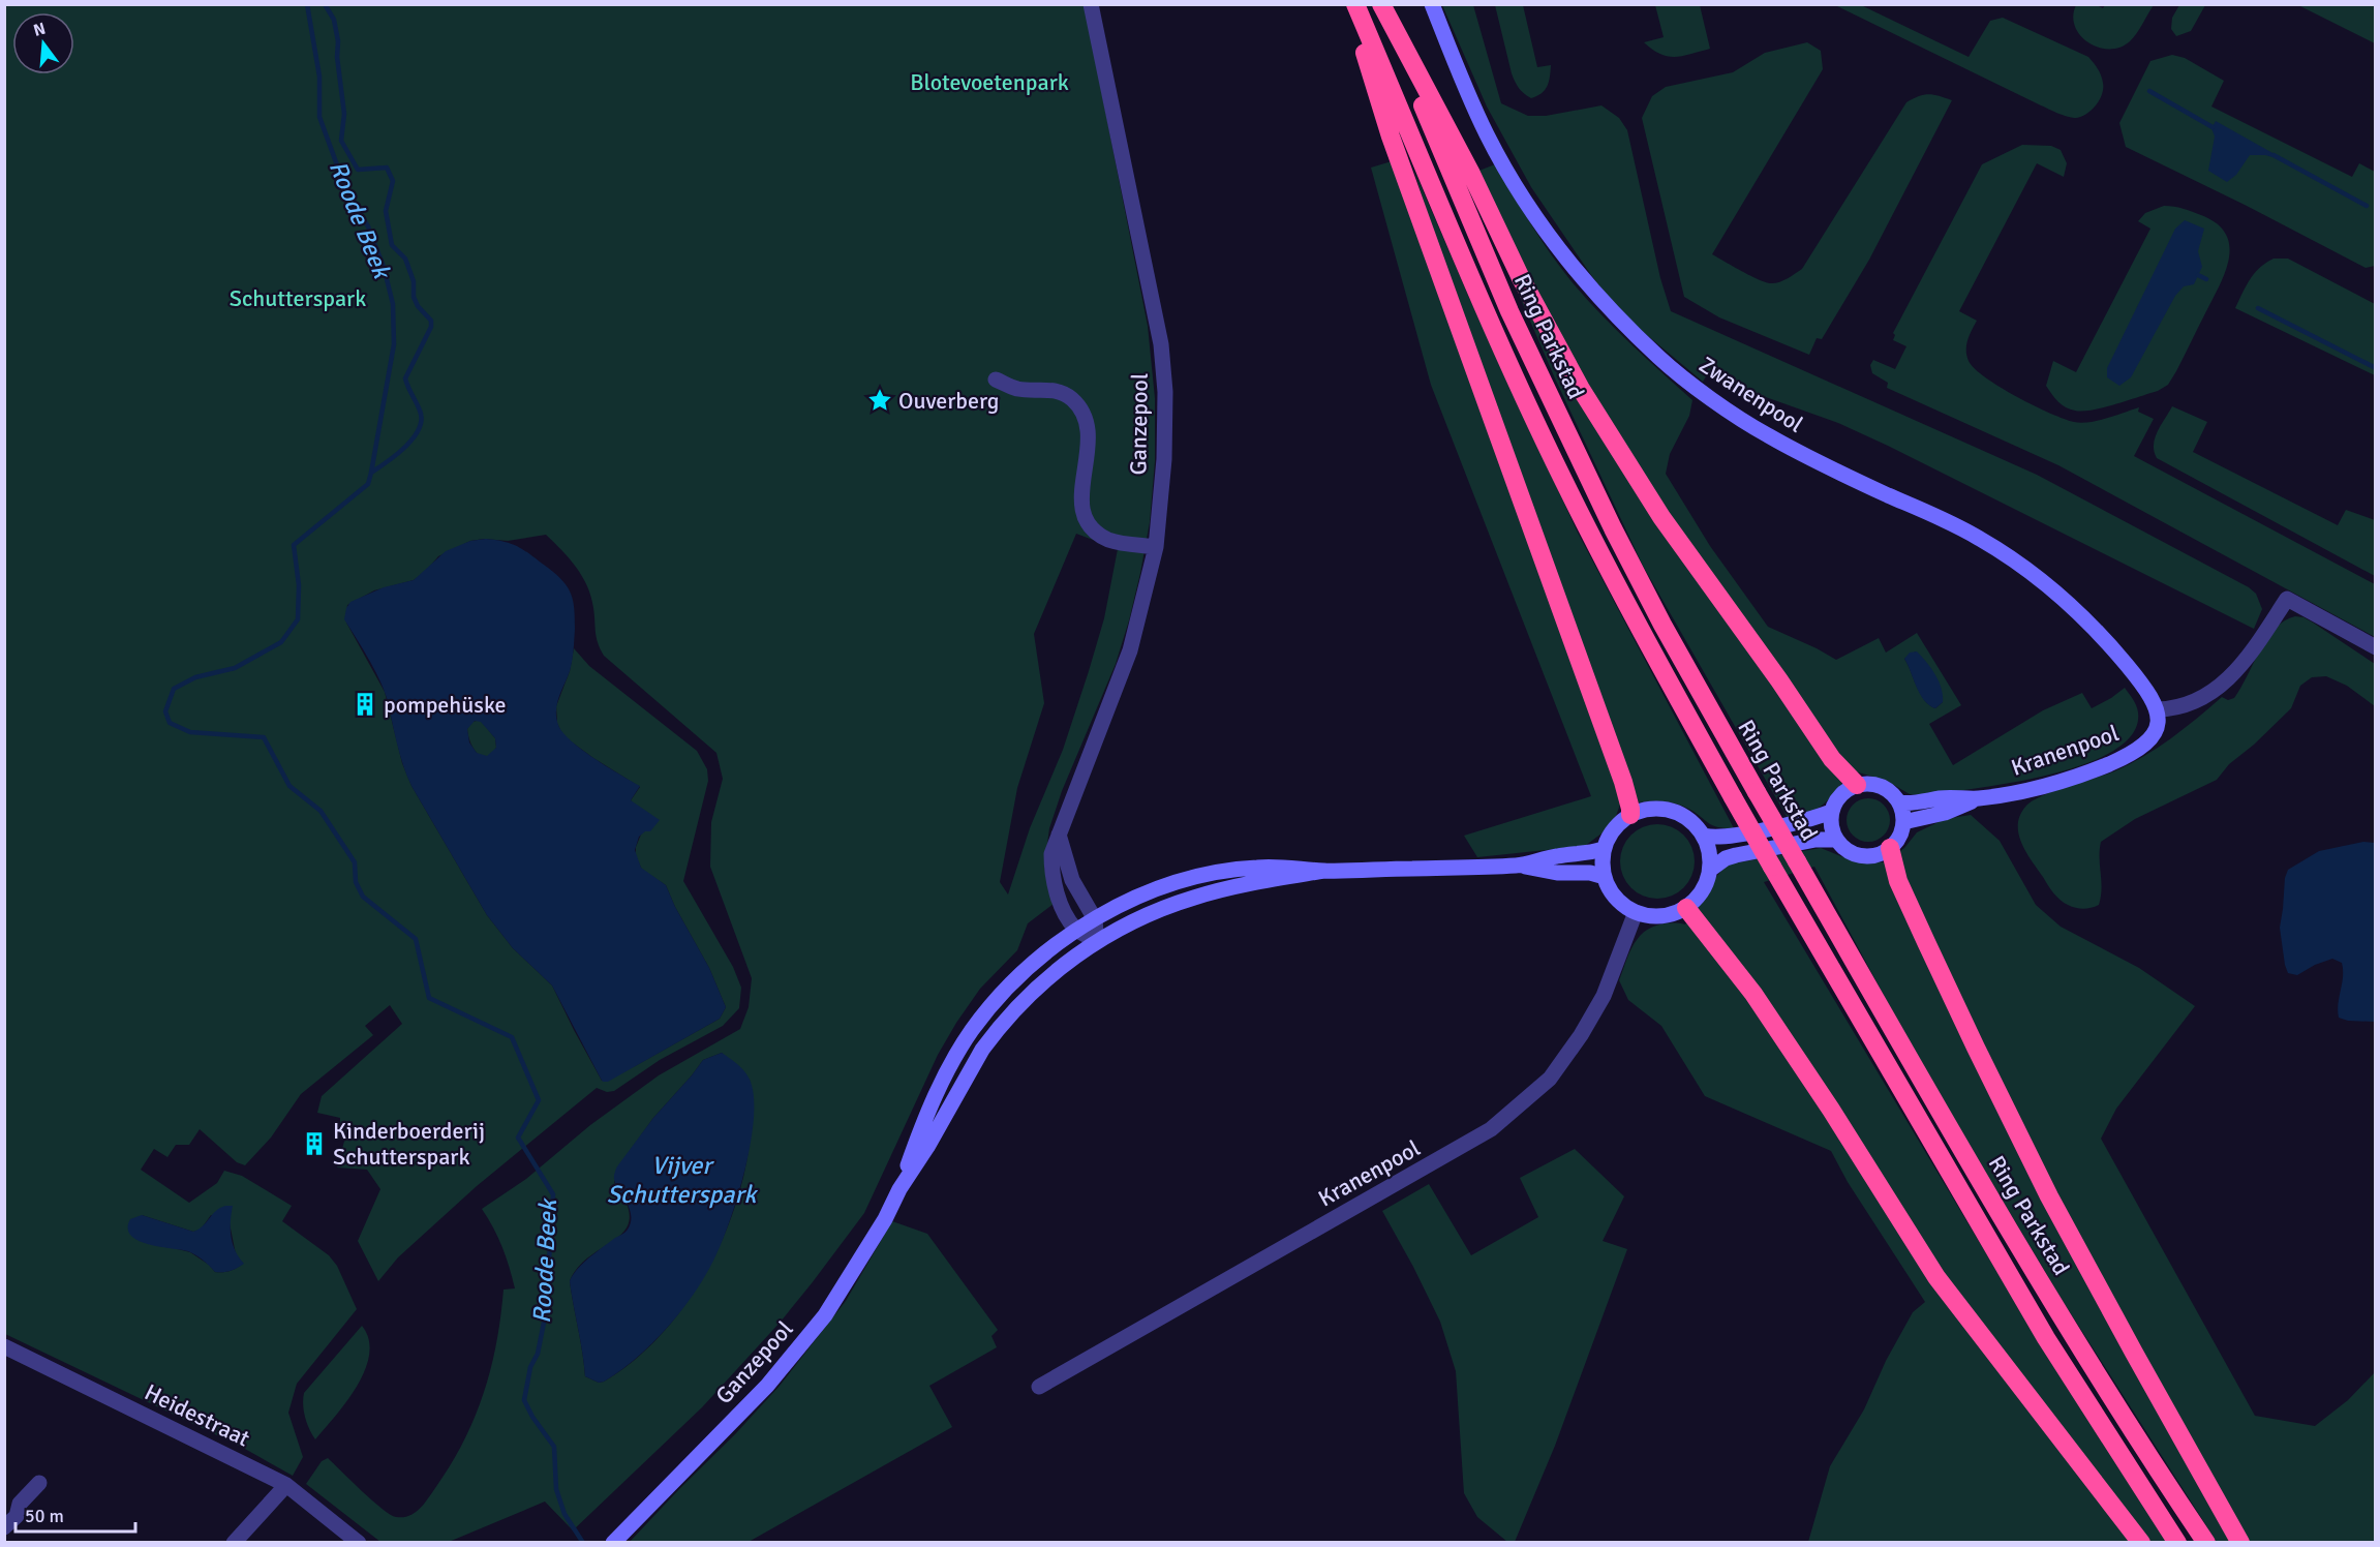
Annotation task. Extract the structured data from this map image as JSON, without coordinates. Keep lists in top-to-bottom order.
{
  "streets": {
    "highway": ["Ring Parkstad"],
    "main road": ["Zwanenpool", "Ganzepool", "Kranenpool"],
    "street": ["Heidestraat"]
  },
  "crossings": [
    ["Zwanenpool", "Kranenpool"]
  ],
  "water": ["Roode Beek", "Vijver Schutterspark"],
  "parks": ["Blotevoetenpark", "Schutterspark"],
  "places": {
    "place": ["Ouverberg"],
    "building": ["pompehüske", "Kinderboerderij Schutterspark"]
  },
  "scale_bar": "50 m",
  "north": "top"
}
